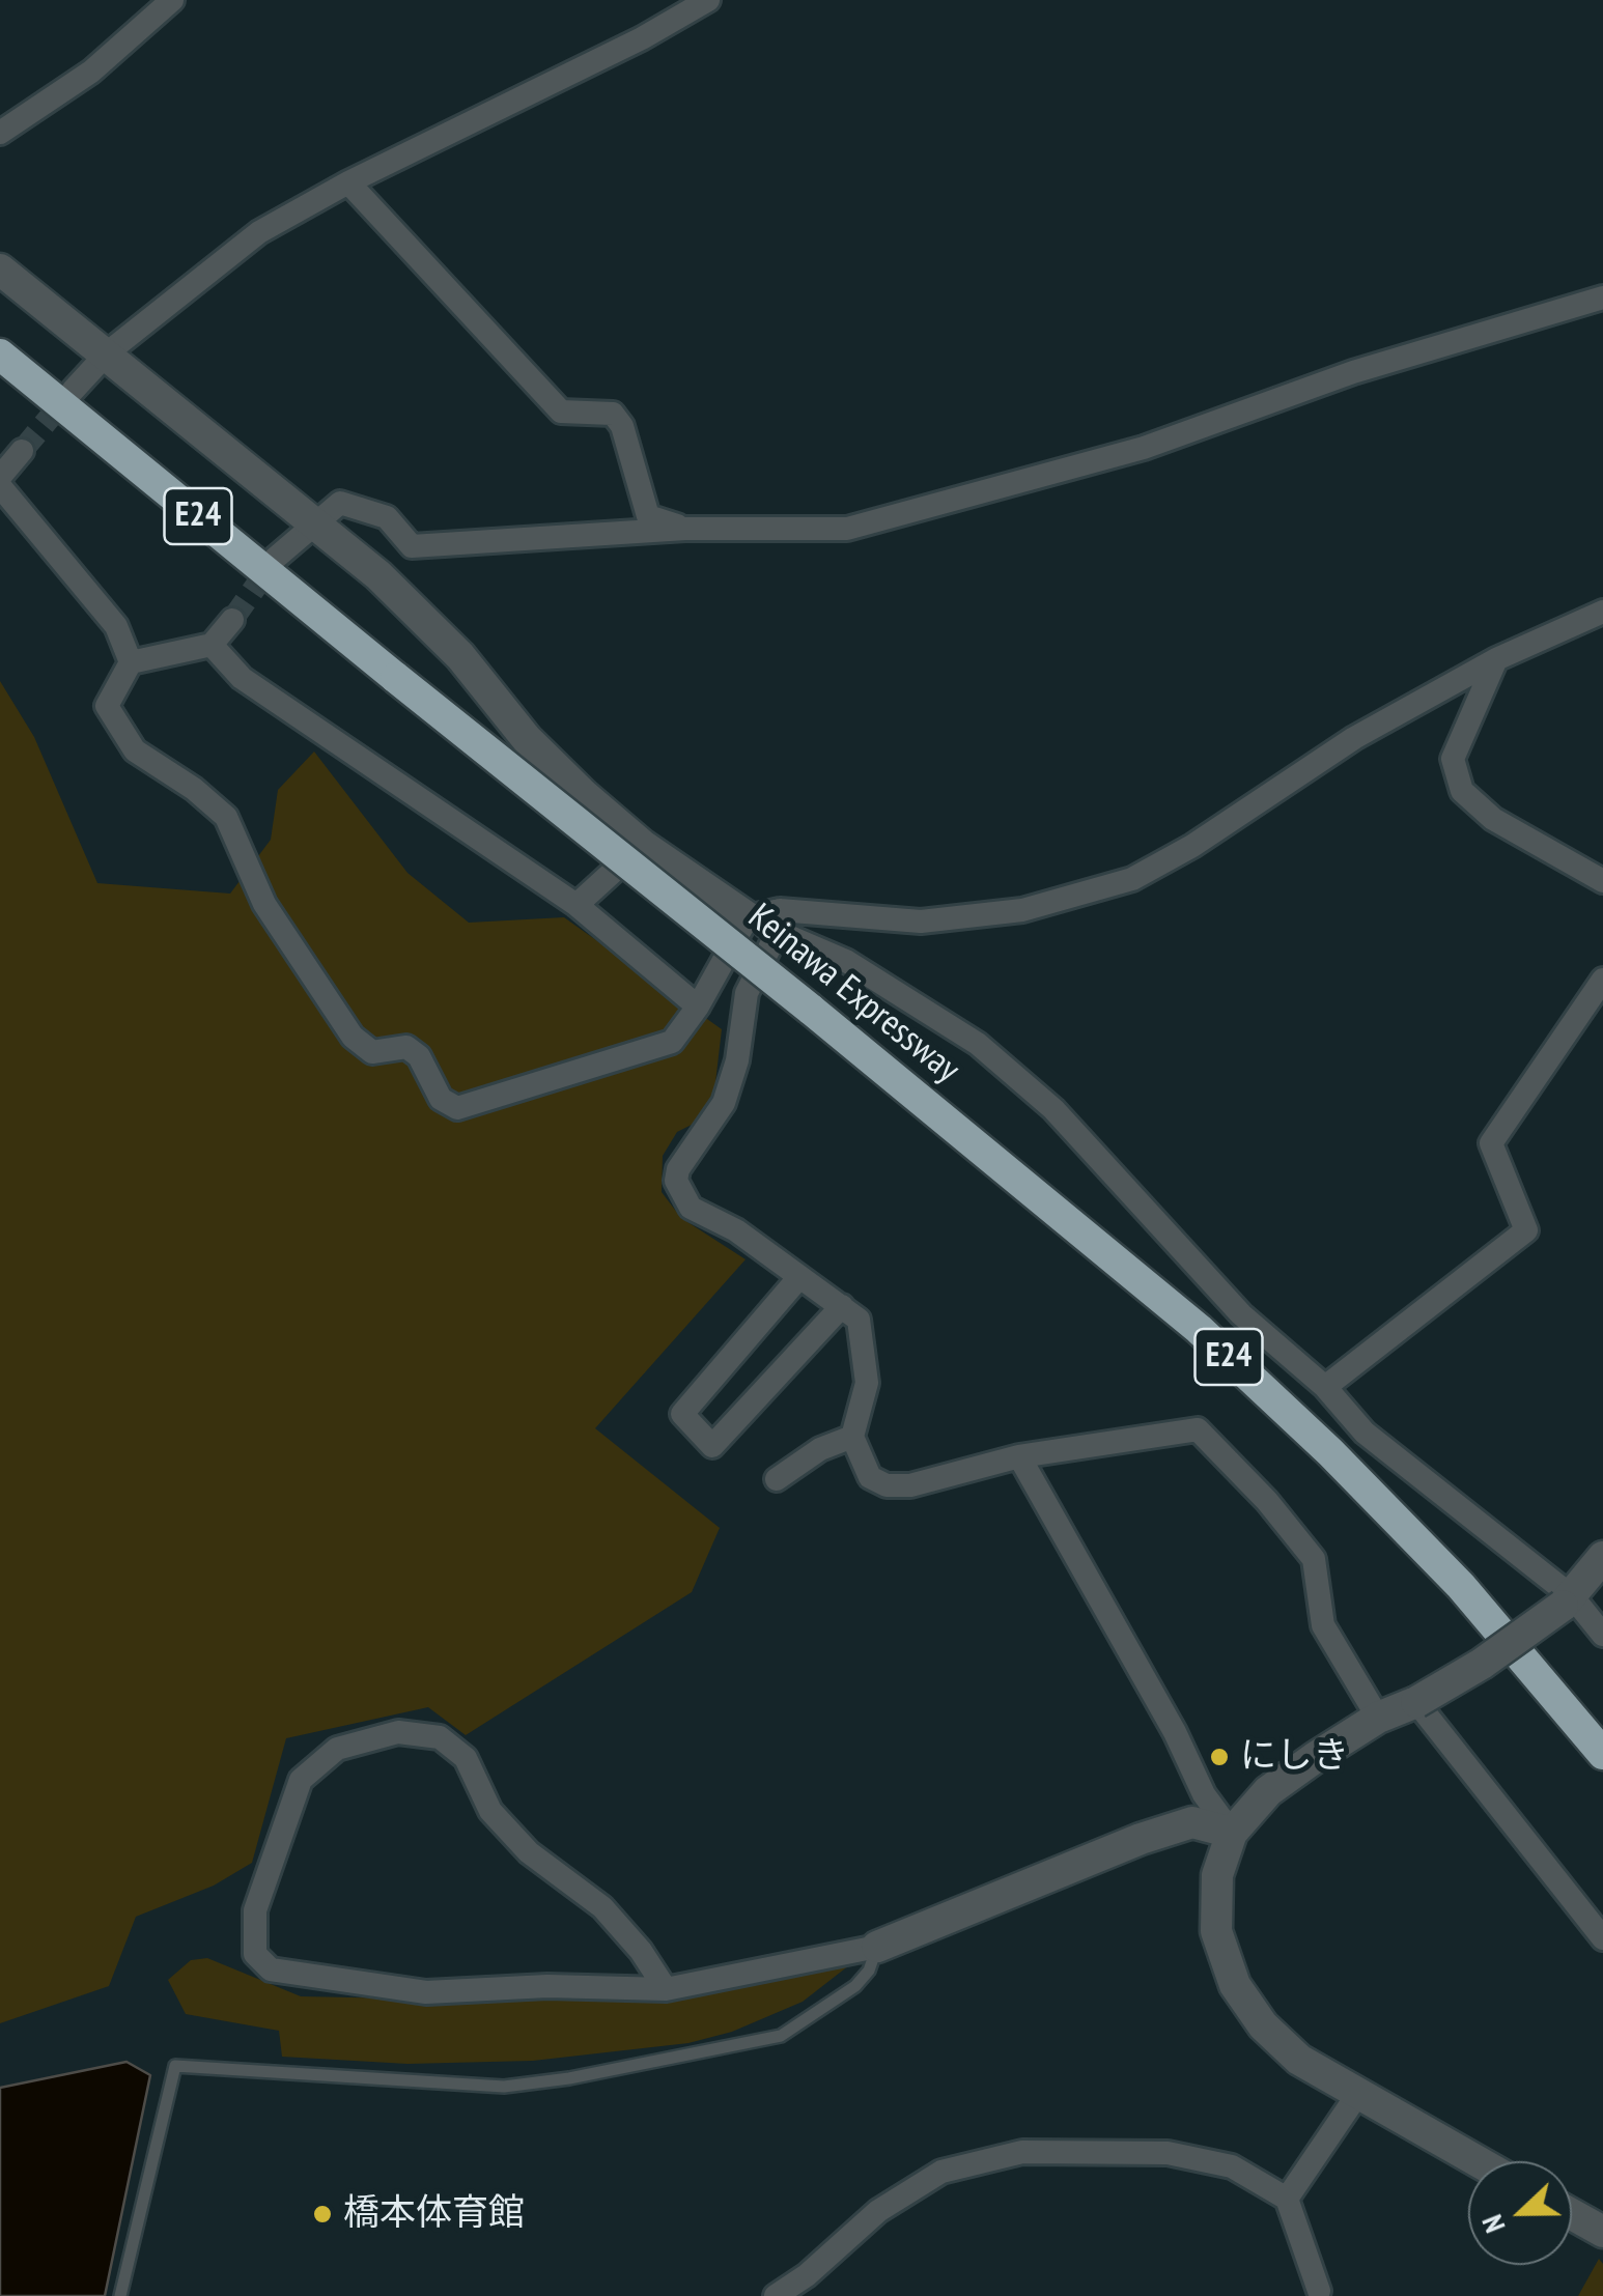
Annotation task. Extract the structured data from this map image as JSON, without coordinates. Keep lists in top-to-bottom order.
{
  "streets": {
    "highway": ["E24", "Keinawa Expressway"]
  },
  "places": ["にしき", "橋本体育館"],
  "north": "left"
}
